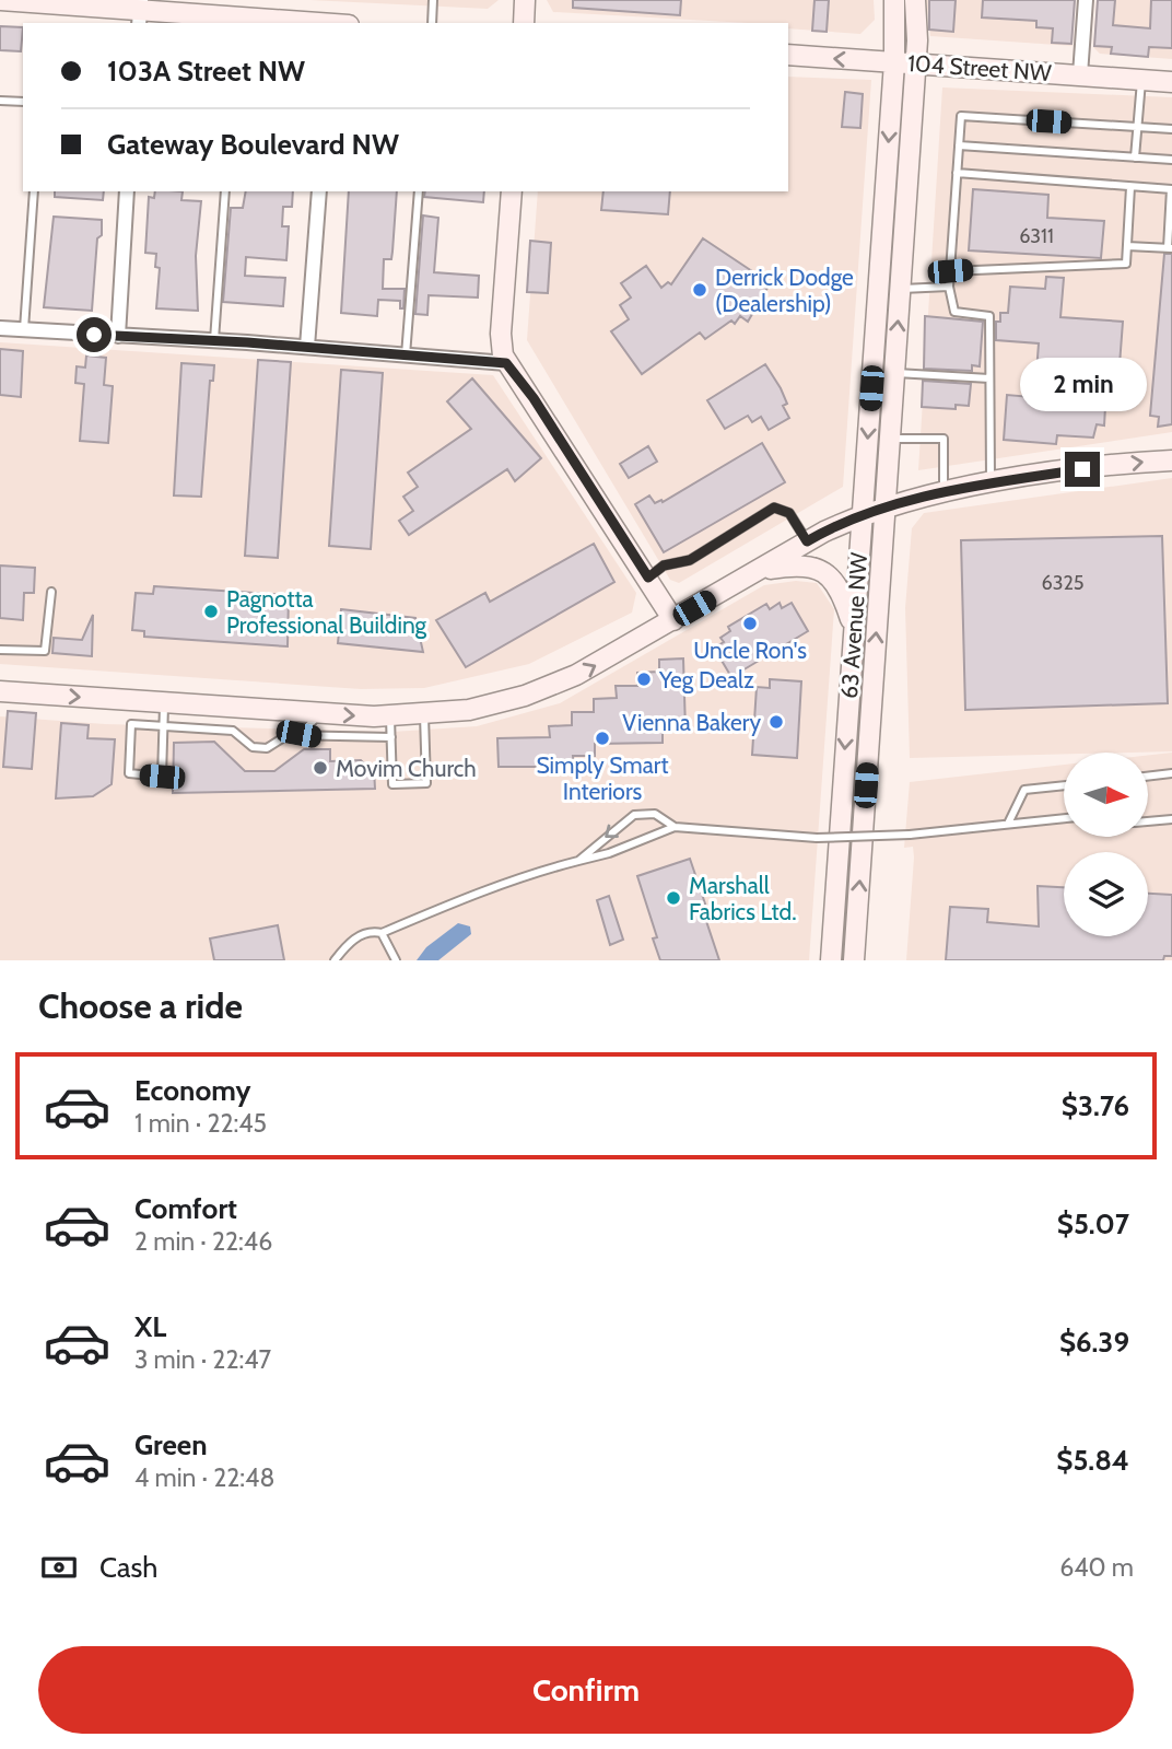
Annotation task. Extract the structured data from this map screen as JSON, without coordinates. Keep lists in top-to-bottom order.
{
  "streets": {
    "main road": ["104 Street NW", "63 Avenue NW"]
  },
  "crossings": [
    ["104 Street NW", "63 Avenue NW"]
  ],
  "places": [
    "Derrick Dodge (Dealership)",
    "Pagnotta Professional Building",
    "Uncle Ron's",
    "Yeg Dealz",
    "Vienna Bakery",
    "Simply Smart Interiors",
    "Movim Church",
    "Marshall Fabrics Ltd."
  ],
  "house_numbers": ["6311", "6325"],
  "north": "right",
  "page": {
    "banner": ["103A Street NW", "Gateway Boulevard NW"],
    "bubble": "2 min",
    "heading": "Choose a ride",
    "list": [
      {
        "name": "Economy",
        "note": "1 min · 22:45",
        "value": "$3.76"
      },
      {
        "name": "Comfort",
        "note": "2 min · 22:46",
        "value": "$5.07"
      },
      {
        "name": "XL",
        "note": "3 min · 22:47",
        "value": "$6.39"
      },
      {
        "name": "Green",
        "note": "4 min · 22:48",
        "value": "$5.84"
      }
    ],
    "pay": ["Cash", "640 m"],
    "buttons": "Confirm"
  }
}
